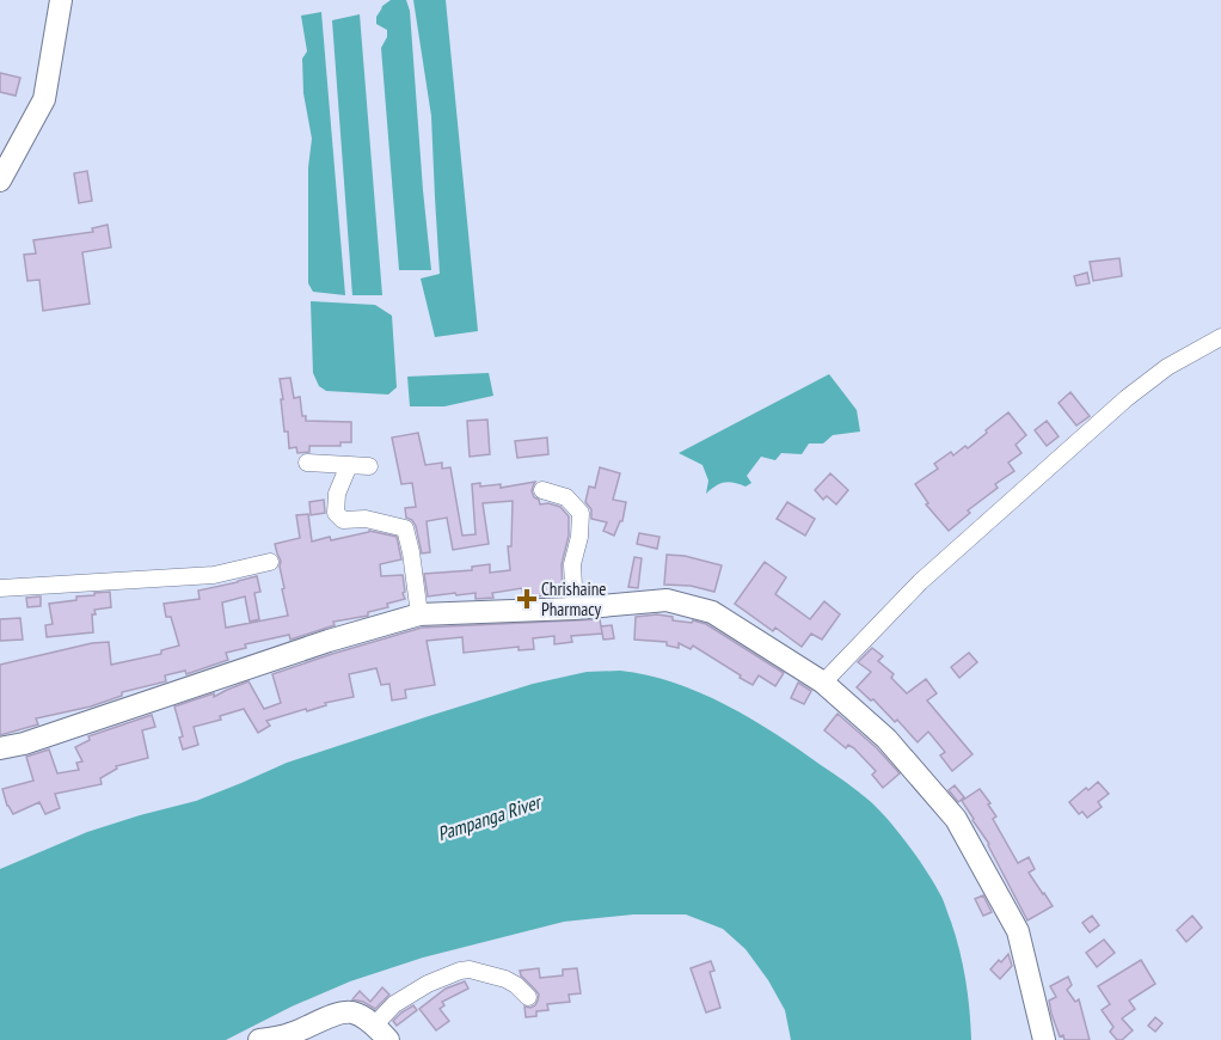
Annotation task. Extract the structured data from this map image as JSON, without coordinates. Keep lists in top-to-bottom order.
{
  "water": ["Pampanga River"],
  "places": {
    "health": ["Chrishaine Pharmacy"]
  }
}
